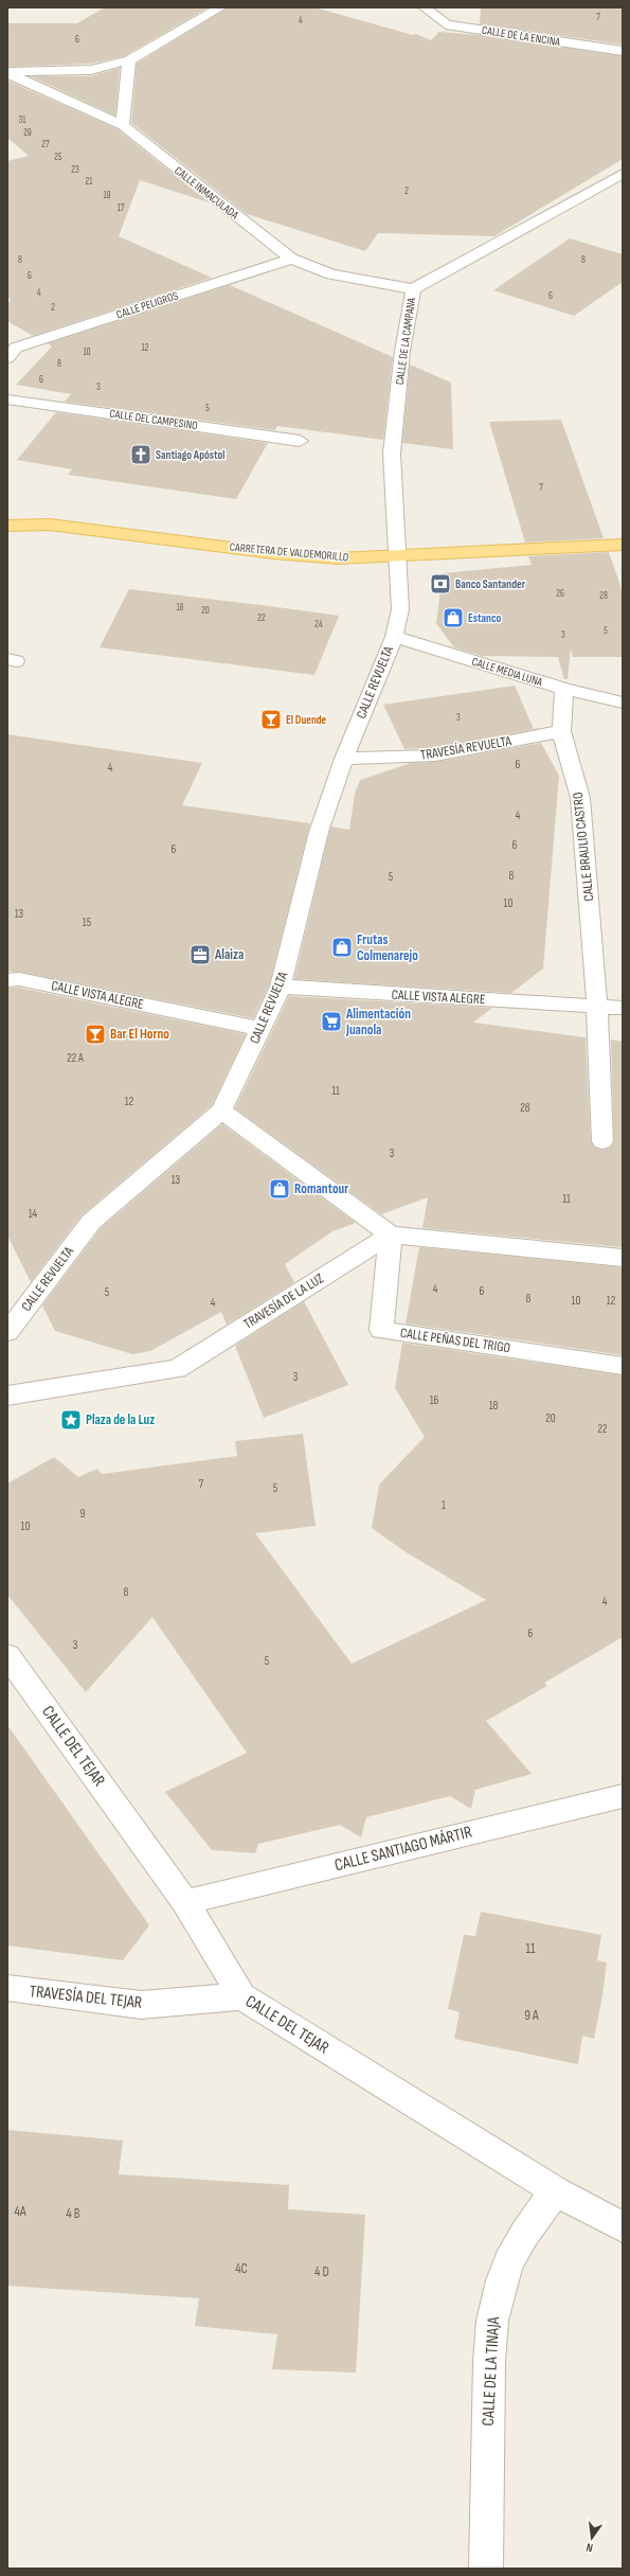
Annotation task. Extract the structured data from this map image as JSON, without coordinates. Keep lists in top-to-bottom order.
{
  "streets": {
    "main road": ["CARRETERA DE VALDEMORILLO"],
    "street": [
      "CALLE DE LA ENCINA",
      "CALLE INMACULADA",
      "CALLE PELIGROS",
      "CALLE DE LA CAMPANA",
      "CALLE DEL CAMPESINO",
      "CALLE MEDIA LUNA",
      "CALLE REVUELTA",
      "TRAVESÍA REVUELTA",
      "CALLE BRAULIO CASTRO",
      "CALLE VISTA ALEGRE",
      "TRAVESÍA DE LA LUZ",
      "CALLE PEÑAS DEL TRIGO",
      "CALLE DEL TEJAR",
      "CALLE SANTIAGO MÁRTIR",
      "TRAVESÍA DEL TEJAR",
      "CALLE DE LA TINAJA"
    ]
  },
  "crossings": [
    ["CALLE INMACULADA", "CALLE PELIGROS"],
    ["CALLE INMACULADA", "CALLE DE LA CAMPANA"],
    ["CALLE DE LA CAMPANA", "CARRETERA DE VALDEMORILLO"],
    ["CALLE DE LA CAMPANA", "CALLE REVUELTA"],
    ["CARRETERA DE VALDEMORILLO", "CALLE REVUELTA"],
    ["CALLE MEDIA LUNA", "CALLE REVUELTA"],
    ["CALLE MEDIA LUNA", "CALLE BRAULIO CASTRO"],
    ["CALLE REVUELTA", "TRAVESÍA REVUELTA"],
    ["CALLE REVUELTA", "CALLE VISTA ALEGRE"],
    ["TRAVESÍA REVUELTA", "CALLE BRAULIO CASTRO"],
    ["CALLE BRAULIO CASTRO", "CALLE VISTA ALEGRE"],
    ["TRAVESÍA DE LA LUZ", "CALLE PEÑAS DEL TRIGO"],
    ["CALLE DEL TEJAR", "CALLE SANTIAGO MÁRTIR"],
    ["CALLE DEL TEJAR", "TRAVESÍA DEL TEJAR"],
    ["CALLE DEL TEJAR", "CALLE DE LA TINAJA"]
  ],
  "places": {
    "church": ["Santiago Apóstol"],
    "bank": ["Banco Santander"],
    "shop": ["Estanco", "Frutas Colmenarejo", "Romantour"],
    "bar": ["El Duende", "Bar El Horno"],
    "office": ["Alaiza"],
    "supermarket": ["Alimentación Juanola"],
    "place": ["Plaza de la Luz"]
  },
  "house_numbers": [
    "7",
    "4",
    "6",
    "31",
    "29",
    "27",
    "25",
    "23",
    "21",
    "2",
    "19",
    "17",
    "8",
    "8",
    "6",
    "4",
    "6",
    "2",
    "12",
    "10",
    "8",
    "6",
    "3",
    "5",
    "7",
    "26",
    "28",
    "18",
    "20",
    "22",
    "24",
    "5",
    "3",
    "3",
    "6",
    "4",
    "4",
    "6",
    "6",
    "8",
    "5",
    "10",
    "13",
    "15",
    "22 A",
    "11",
    "12",
    "28",
    "3",
    "13",
    "11",
    "14",
    "4",
    "6",
    "5",
    "8",
    "10",
    "12",
    "4",
    "3",
    "16",
    "18",
    "20",
    "22",
    "7",
    "5",
    "1",
    "9",
    "10",
    "8",
    "4",
    "6",
    "3",
    "5",
    "11",
    "9 A",
    "4A",
    "4 B",
    "4C",
    "4 D"
  ],
  "north": "bottom"
}
